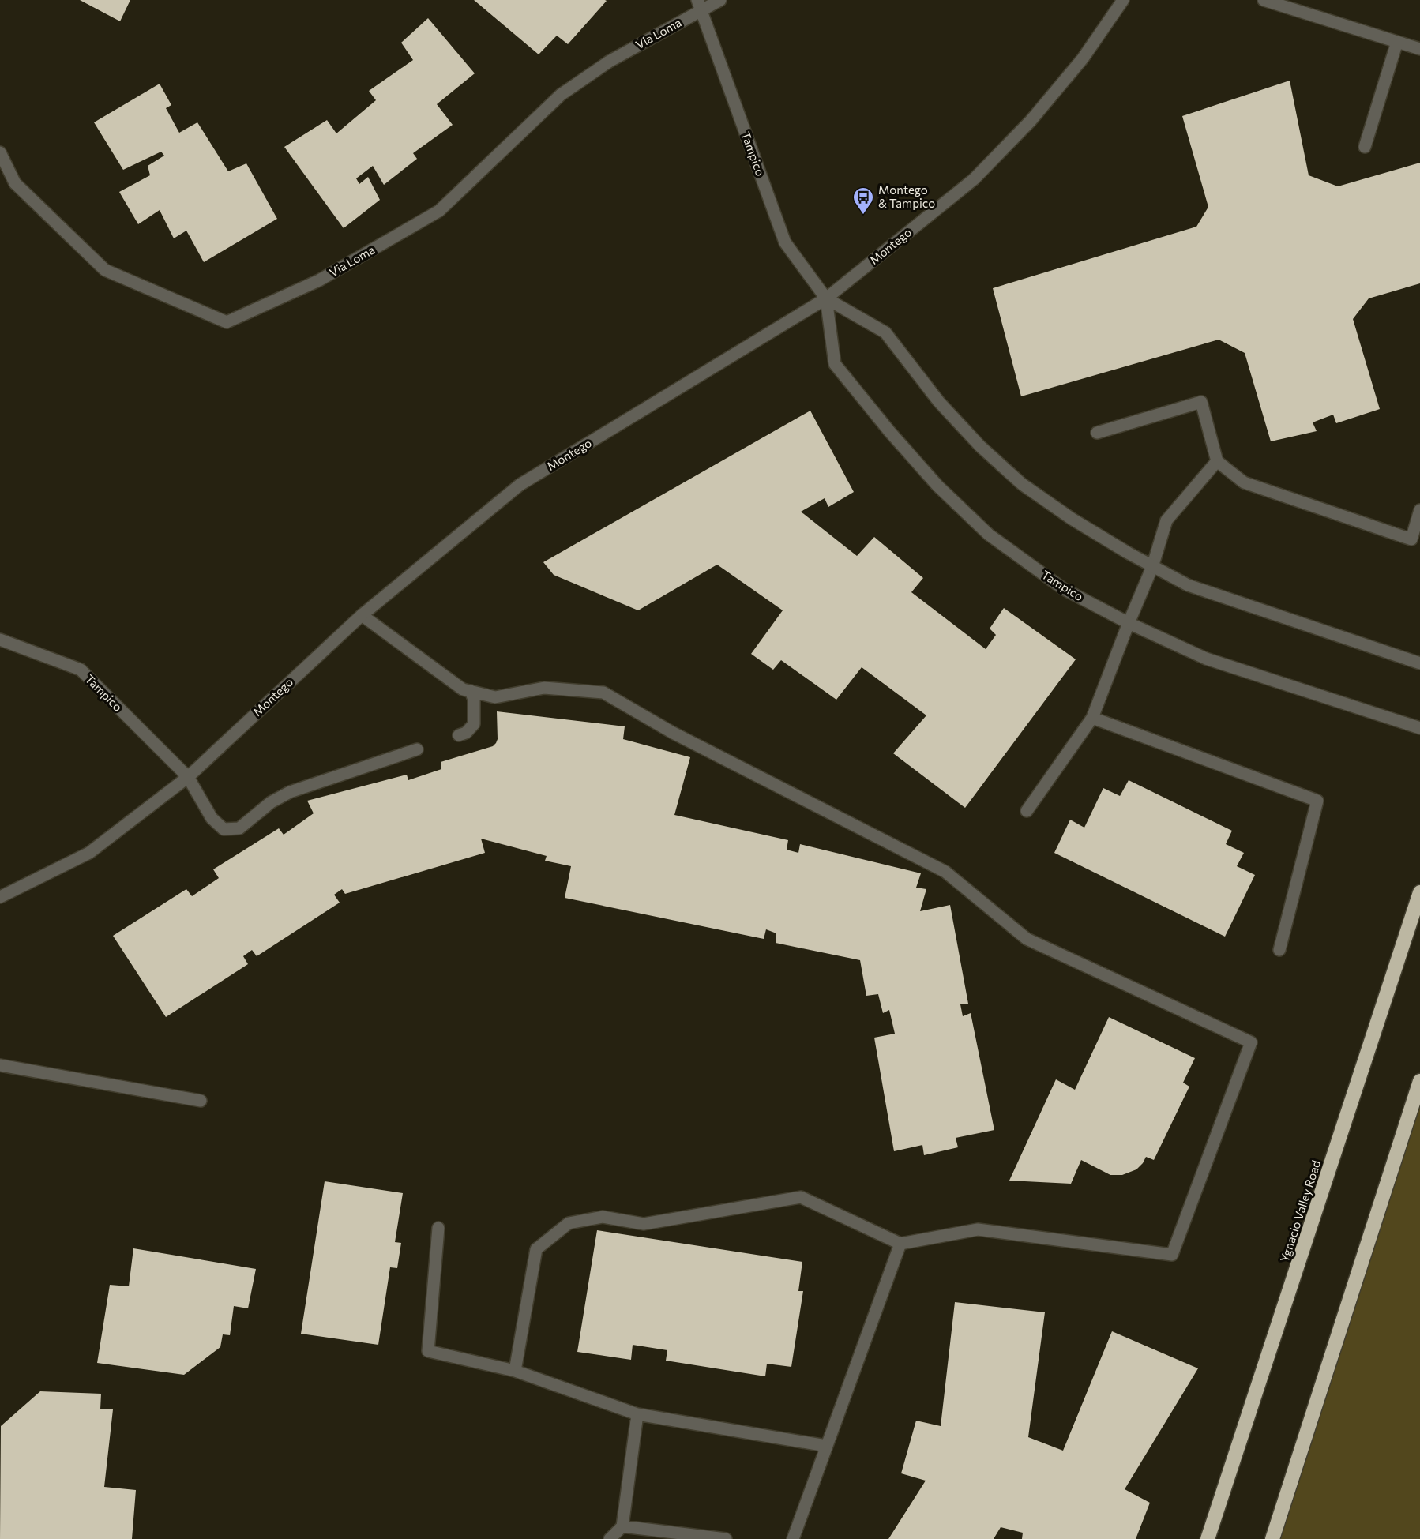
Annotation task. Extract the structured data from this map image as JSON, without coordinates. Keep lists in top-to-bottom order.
{
  "streets": {
    "highway": ["Ygnacio Valley Road"],
    "street": ["Via Loma", "Tampico", "Montego"]
  },
  "crossings": [
    ["Via Loma", "Tampico"],
    ["Tampico", "Montego"]
  ],
  "places": {
    "bus stop": ["Montego & Tampico"]
  }
}
